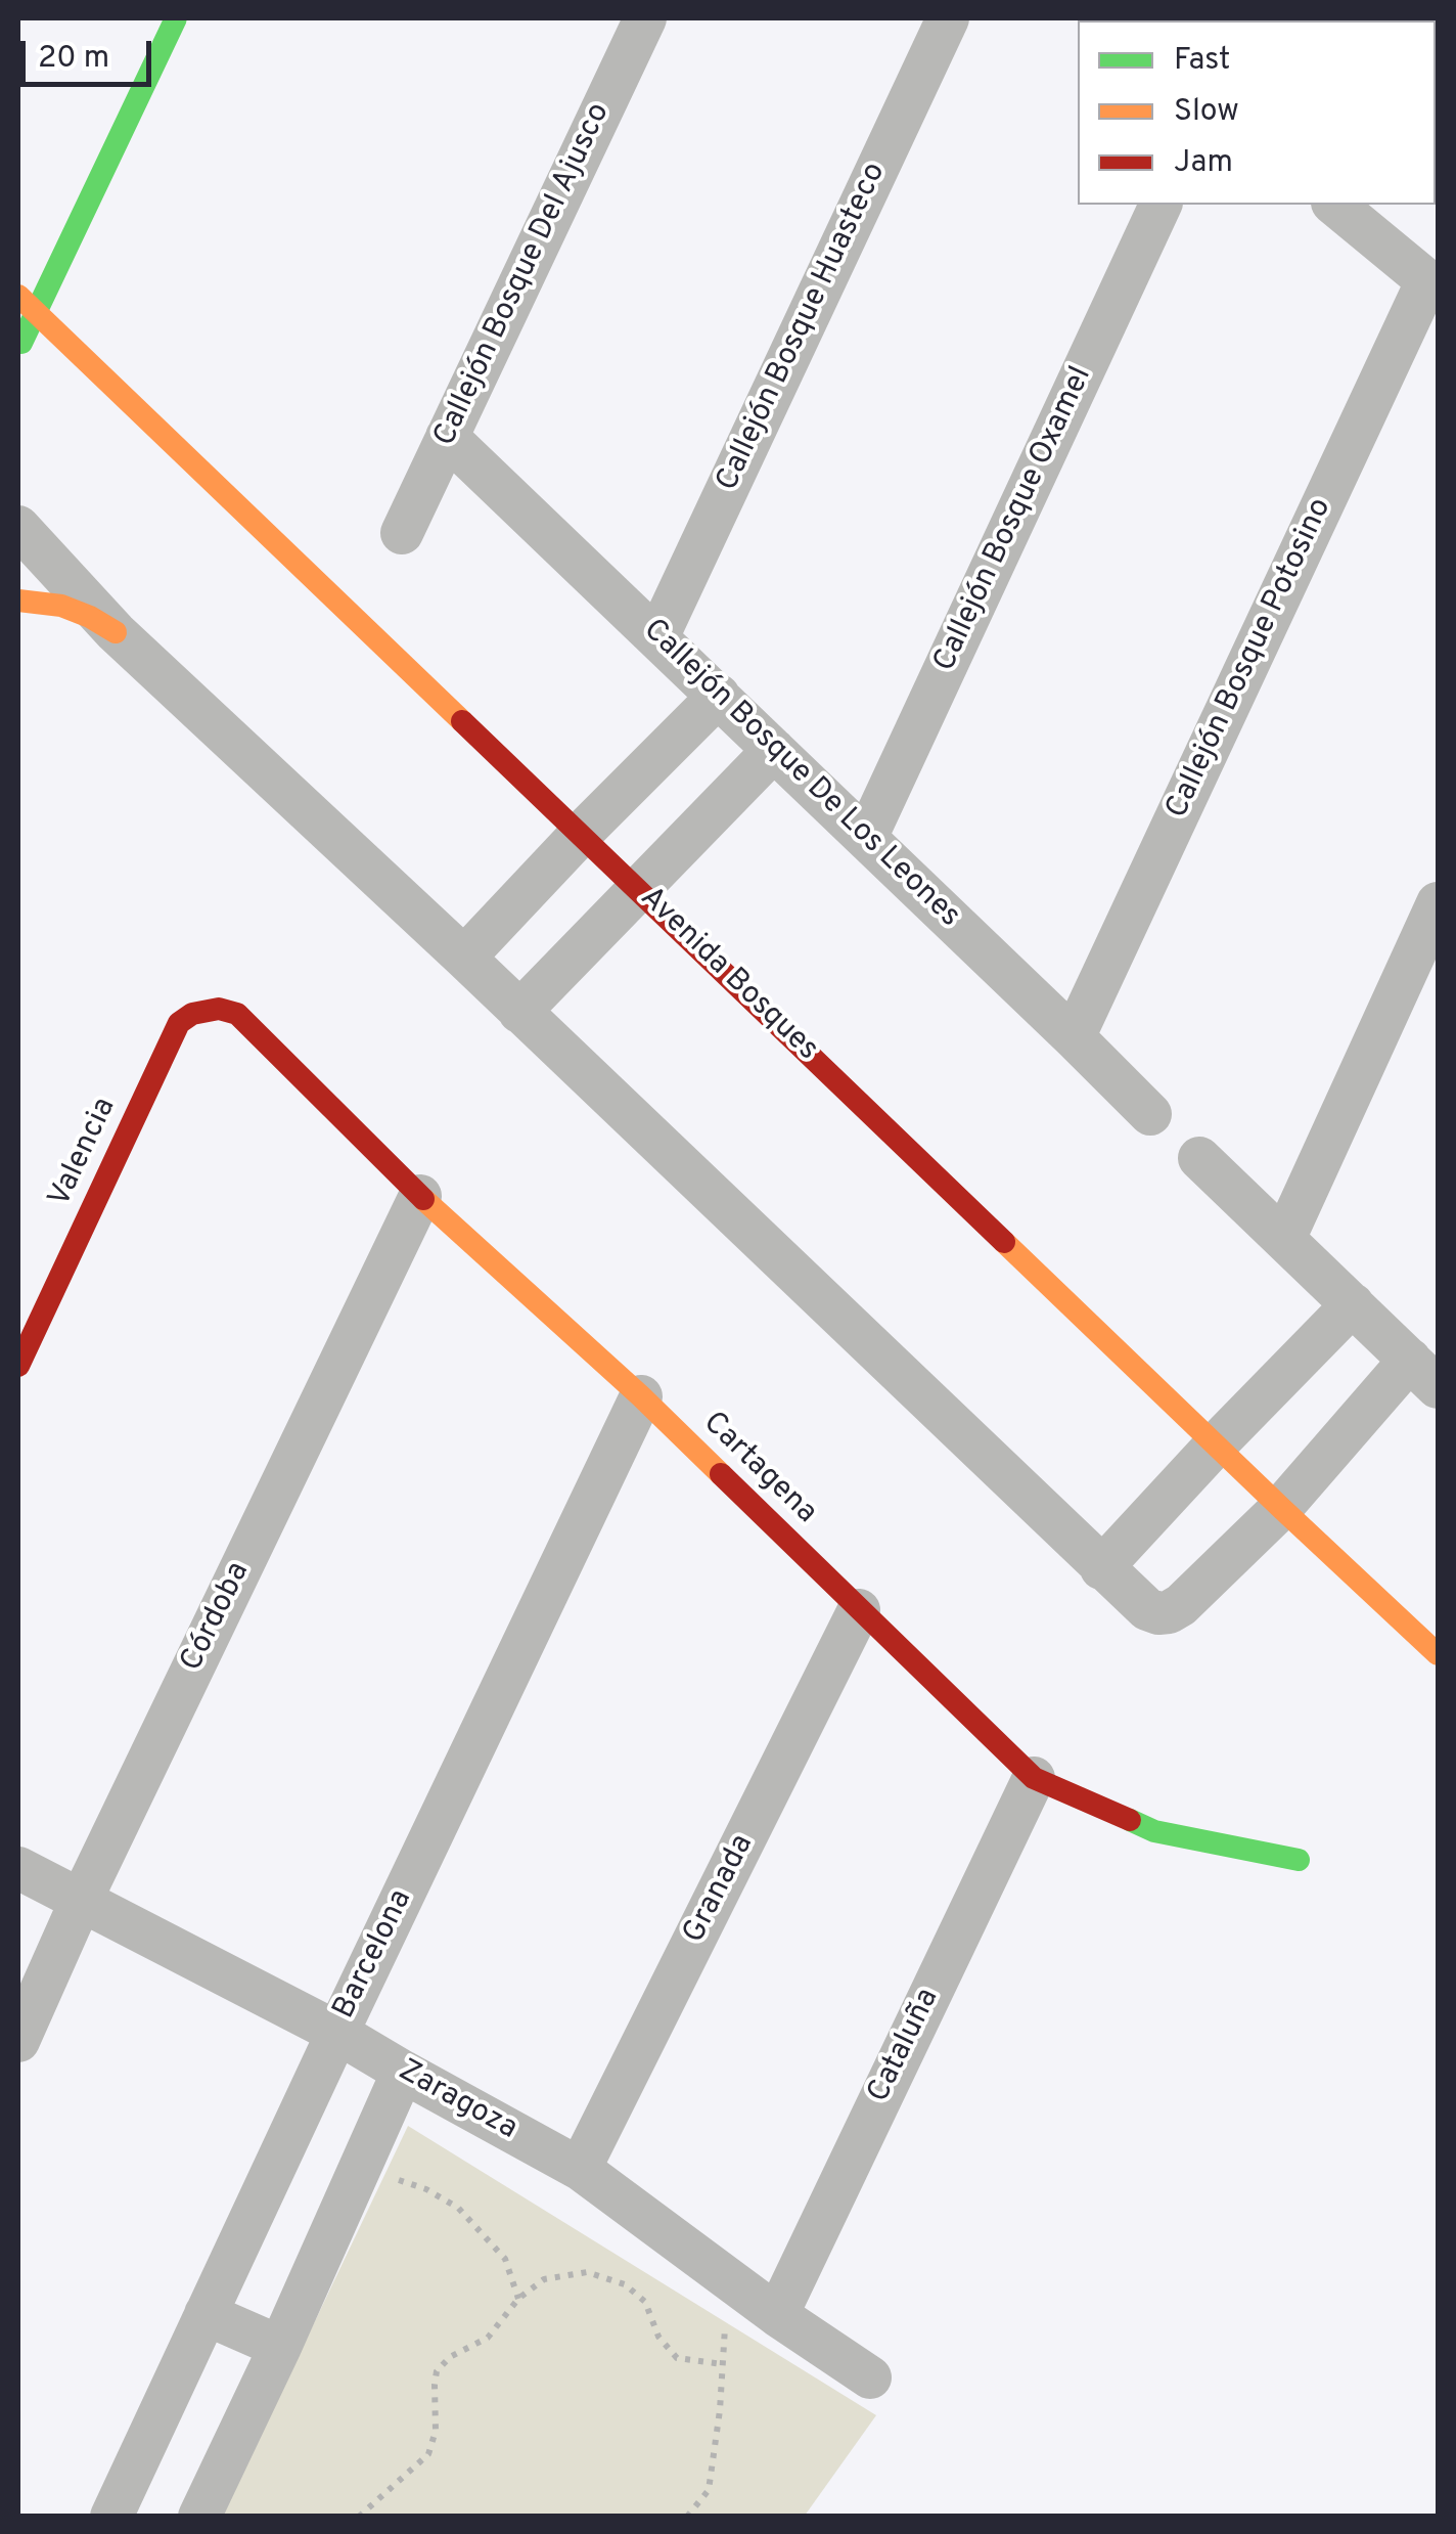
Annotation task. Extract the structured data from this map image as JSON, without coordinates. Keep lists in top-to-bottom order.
{
  "streets": {
    "street": [
      "Callejón Bosque Del Ajusco",
      "Callejón Bosque Huasteco",
      "Callejón Bosque Oxamel",
      "Callejón Bosque Potosino",
      "Callejón Bosque De Los Leones",
      "Avenida Bosques",
      "Valencia",
      "Cartagena",
      "Córdoba",
      "Granada",
      "Barcelona",
      "Cataluña",
      "Zaragoza"
    ]
  },
  "crossings": [
    ["Callejón Bosque Del Ajusco", "Callejón Bosque De Los Leones"],
    ["Callejón Bosque Huasteco", "Callejón Bosque De Los Leones"],
    ["Callejón Bosque Oxamel", "Callejón Bosque De Los Leones"],
    ["Callejón Bosque Potosino", "Callejón Bosque De Los Leones"],
    ["Valencia", "Cartagena"],
    ["Cartagena", "Córdoba"],
    ["Cartagena", "Granada"],
    ["Cartagena", "Barcelona"],
    ["Cartagena", "Cataluña"],
    ["Córdoba", "Zaragoza"],
    ["Granada", "Zaragoza"],
    ["Barcelona", "Zaragoza"],
    ["Cataluña", "Zaragoza"]
  ],
  "legend": ["Fast", "Slow", "Jam"],
  "scale_bar": "20 m"
}
